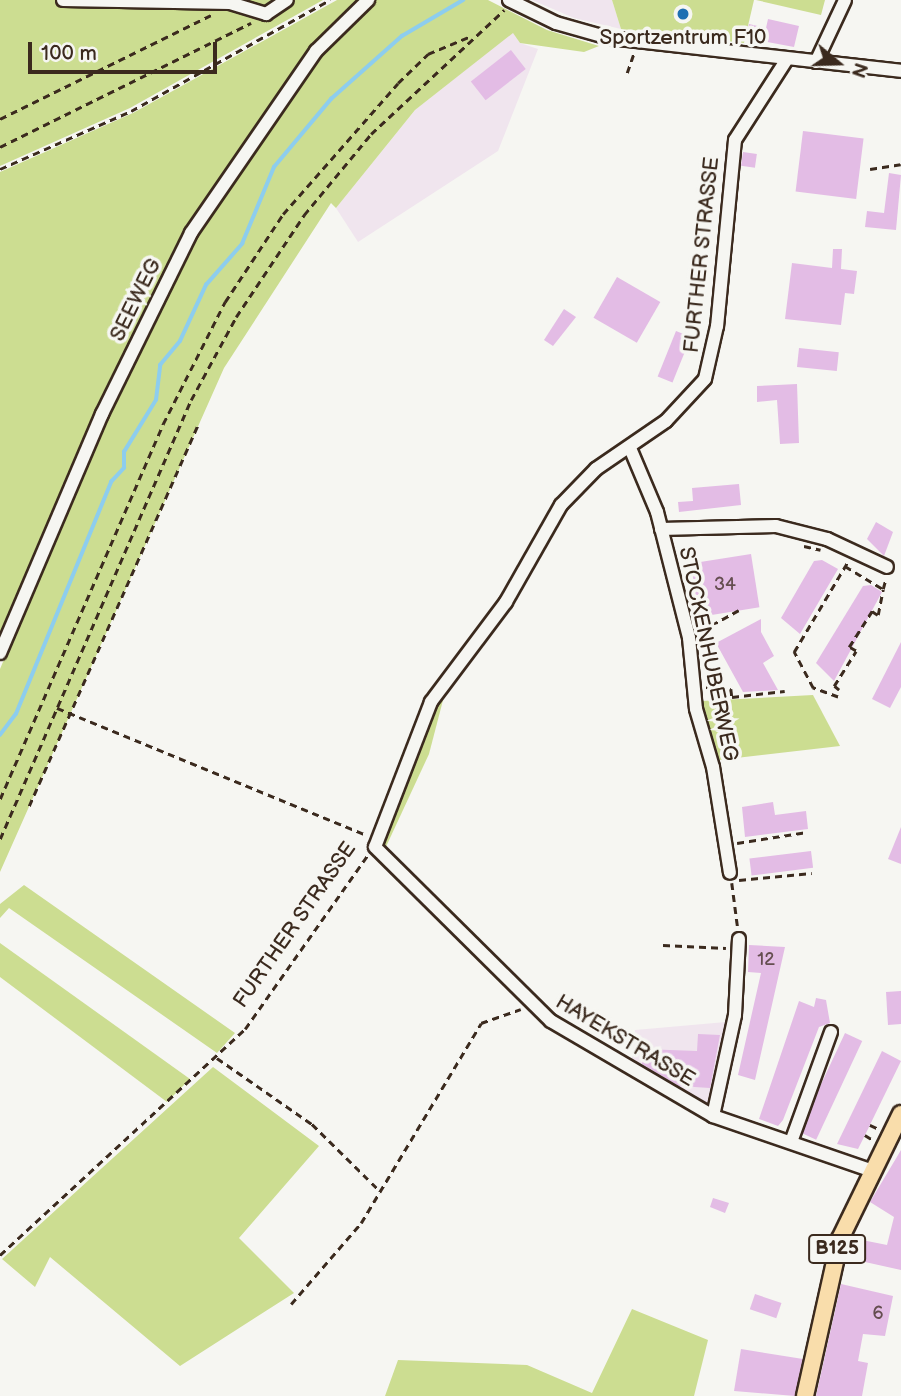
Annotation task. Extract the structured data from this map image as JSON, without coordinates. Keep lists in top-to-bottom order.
{
  "streets": {
    "main road": ["B125"],
    "street": [
      "FURTHER STRASSE",
      "SEEWEG",
      "STOCKENHUBERWEG",
      "HAYEKSTRASSE"
    ]
  },
  "crossings": [
    ["FURTHER STRASSE", "STOCKENHUBERWEG"],
    ["FURTHER STRASSE", "HAYEKSTRASSE"],
    ["HAYEKSTRASSE", "B125"]
  ],
  "places": ["Sportzentrum F10"],
  "house_numbers": ["34", "12", "6"],
  "scale_bar": "100 m",
  "north": "right"
}
